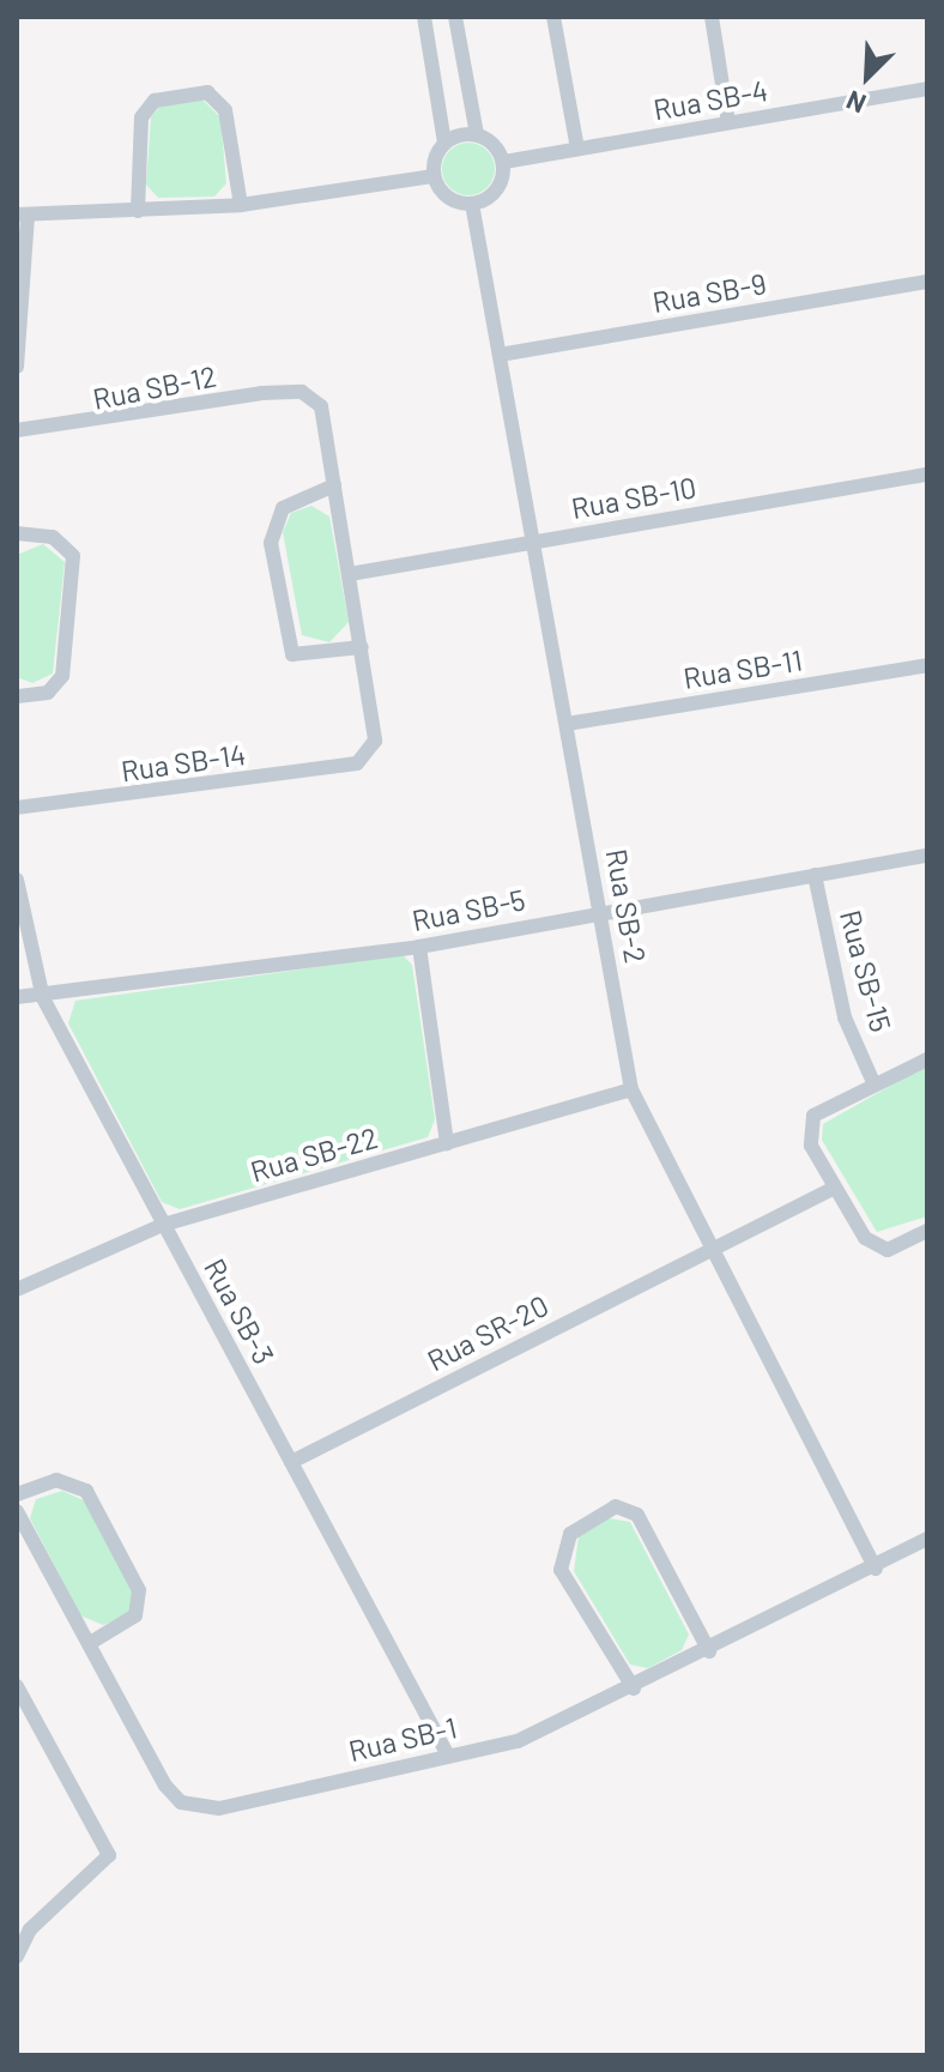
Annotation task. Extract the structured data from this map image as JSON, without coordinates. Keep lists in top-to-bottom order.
{
  "streets": {
    "street": [
      "Rua SB-4",
      "Rua SB-9",
      "Rua SB-12",
      "Rua SB-10",
      "Rua SB-11",
      "Rua SB-14",
      "Rua SB-2",
      "Rua SB-5",
      "Rua SB-15",
      "Rua SB-22",
      "Rua SB-3",
      "Rua SR-20",
      "Rua SB-1"
    ]
  },
  "crossings": [
    ["Rua SB-4", "Rua SB-2"],
    ["Rua SB-9", "Rua SB-2"],
    ["Rua SB-10", "Rua SB-2"],
    ["Rua SB-11", "Rua SB-2"],
    ["Rua SB-2", "Rua SB-5"],
    ["Rua SB-2", "Rua SB-22"],
    ["Rua SB-2", "Rua SR-20"],
    ["Rua SB-2", "Rua SB-1"],
    ["Rua SB-5", "Rua SB-15"],
    ["Rua SB-5", "Rua SB-3"],
    ["Rua SB-22", "Rua SB-3"],
    ["Rua SB-3", "Rua SR-20"],
    ["Rua SB-3", "Rua SB-1"]
  ],
  "north": "bottom left"
}
